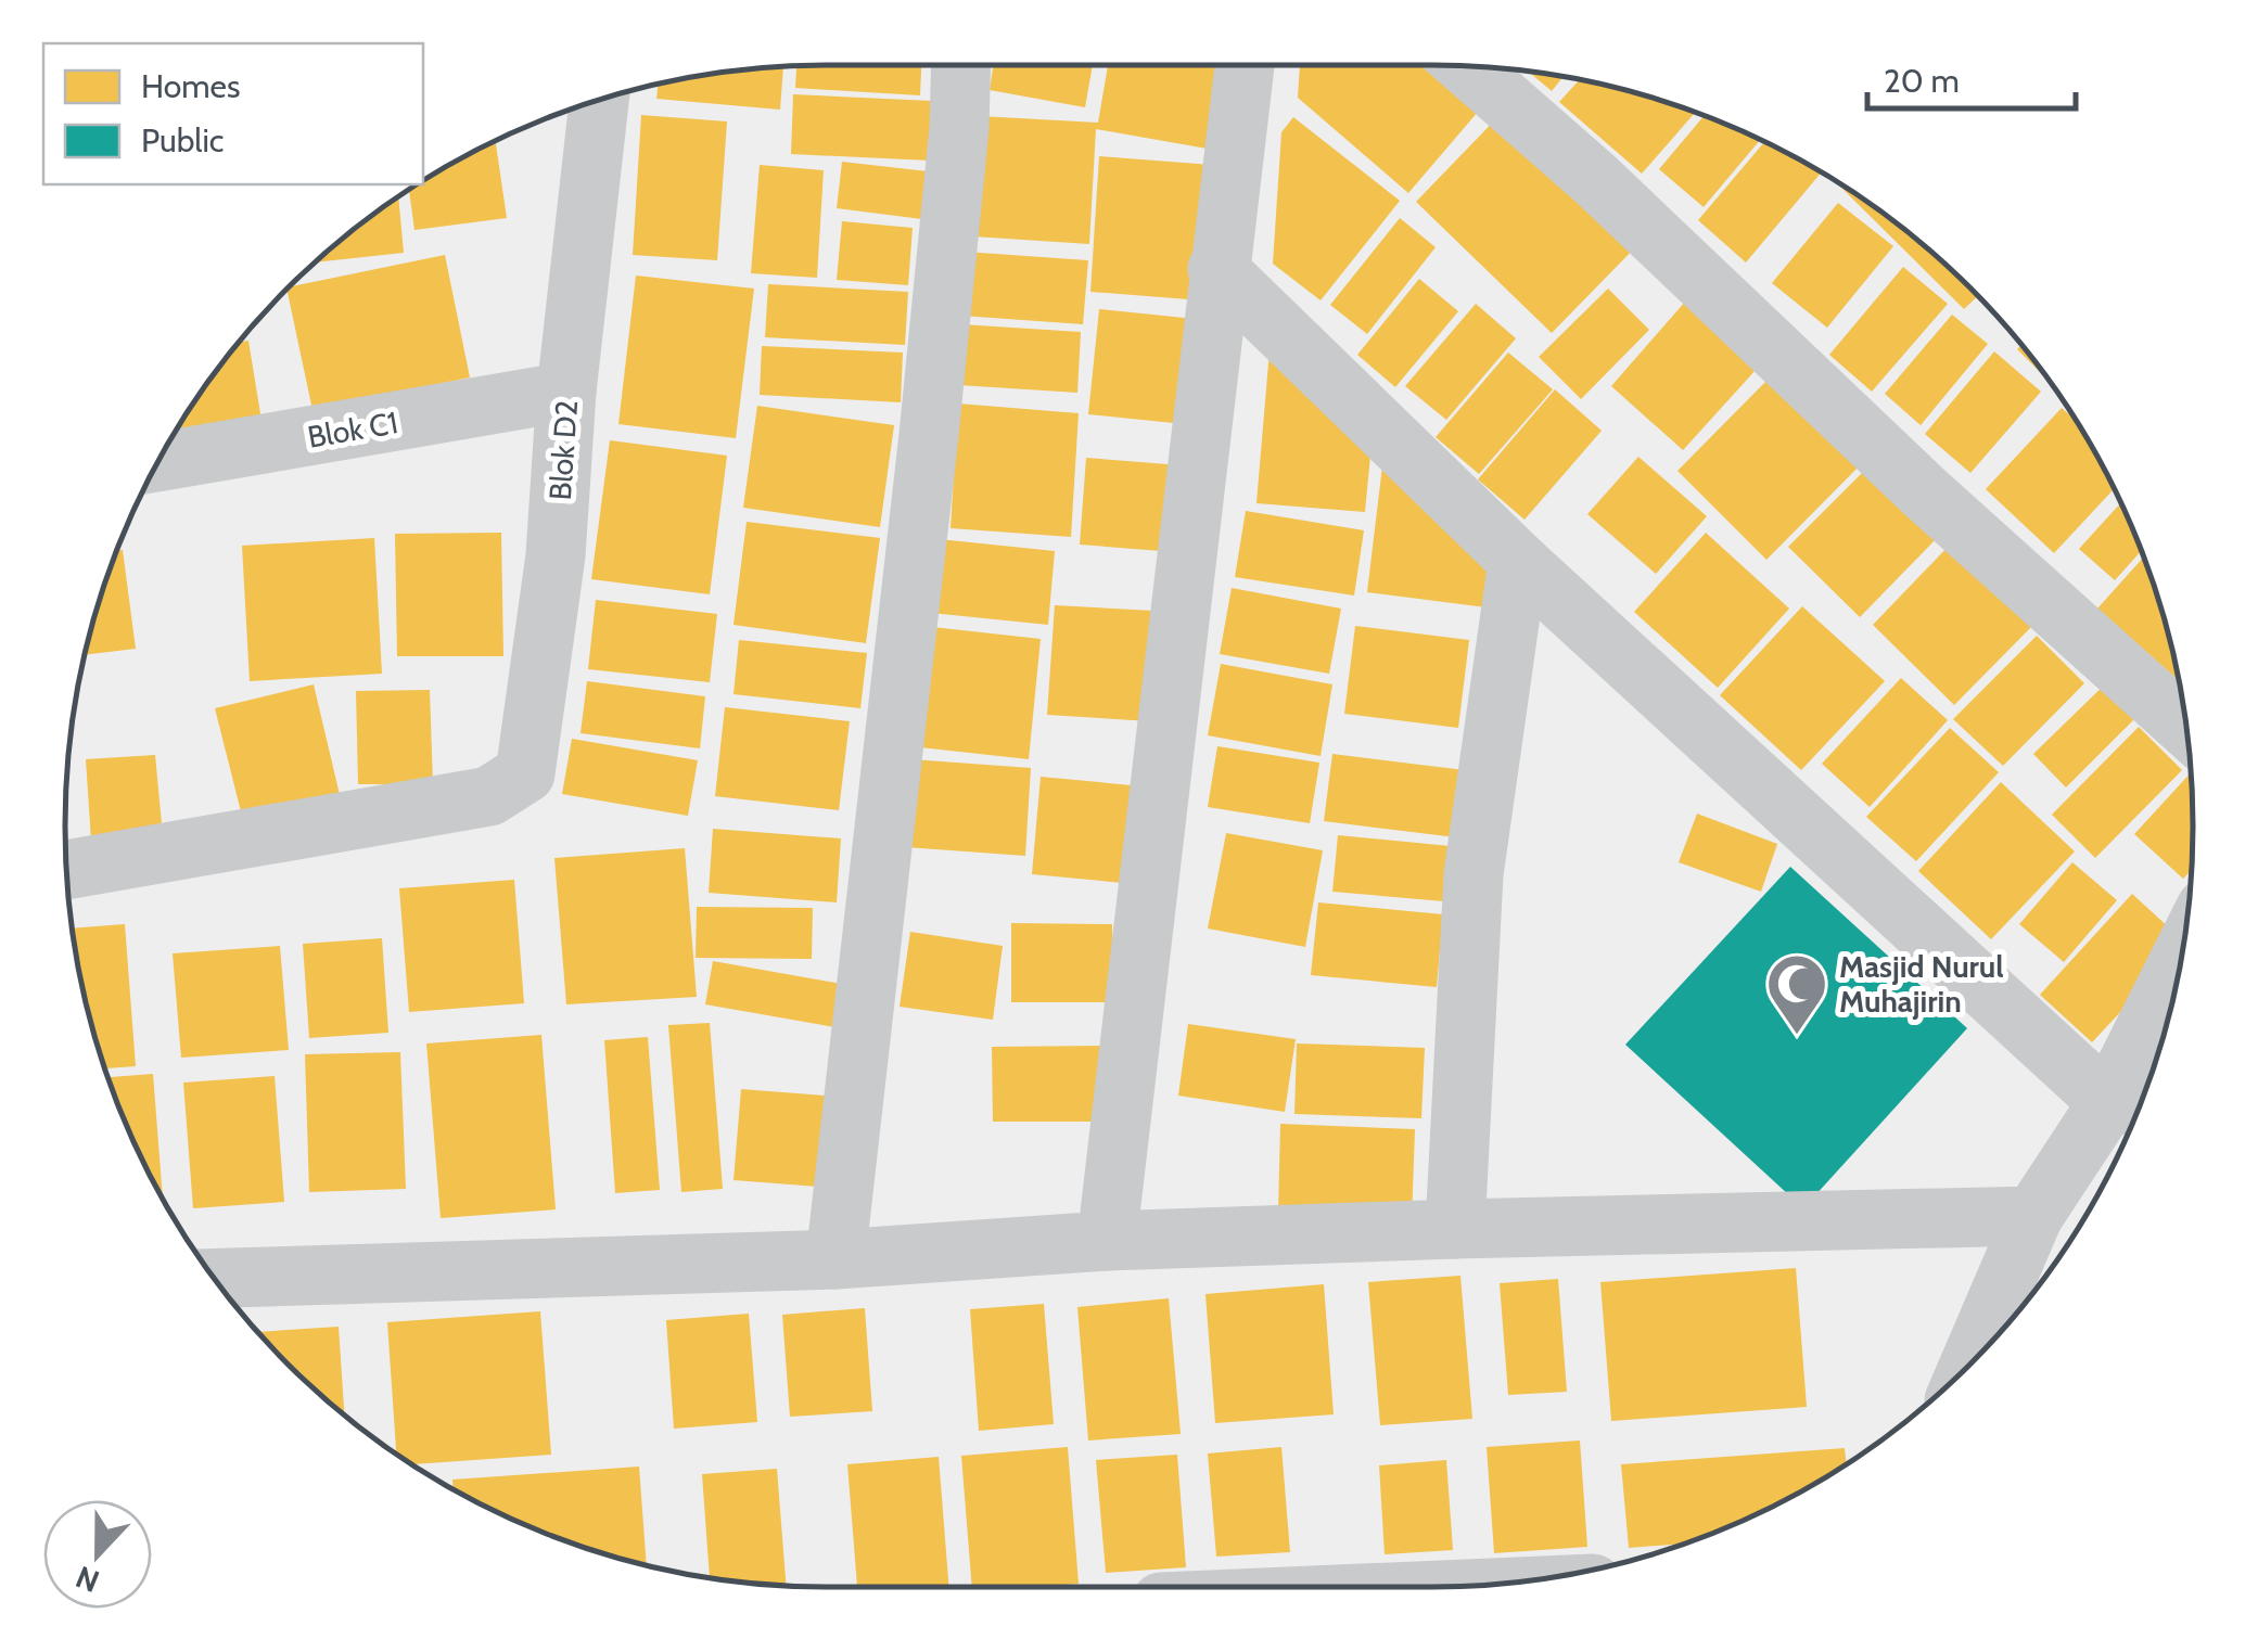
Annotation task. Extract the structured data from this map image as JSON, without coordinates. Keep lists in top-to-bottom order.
{
  "streets": {
    "street": ["Blok C1", "Blok D2"]
  },
  "crossings": [
    ["Blok C1", "Blok D2"]
  ],
  "places": {
    "mosque": ["Masjid Nurul Muhajirin"]
  },
  "legend": ["Homes", "Public"],
  "scale_bar": "20 m",
  "north": "bottom"
}
